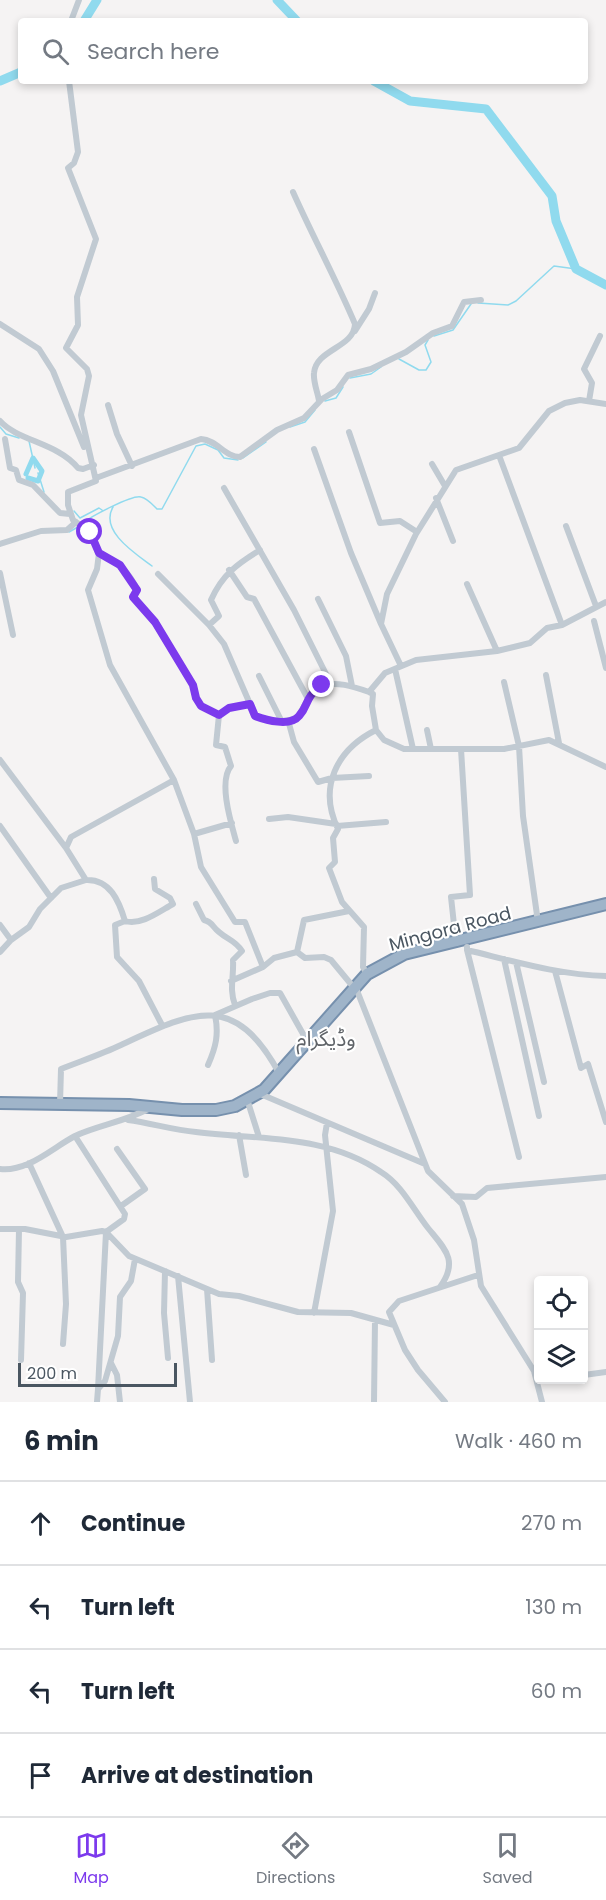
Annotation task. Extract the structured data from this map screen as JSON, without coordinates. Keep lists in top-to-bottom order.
{
  "streets": {
    "highway": ["Mingora Road"]
  },
  "districts": ["وڈیگرام"],
  "scale_bar": "200 m",
  "page": {
    "search": "Search here",
    "scale": "200 m",
    "heading": ["6 min", "Walk · 460 m"],
    "list": [
      ["Continue", "270 m"],
      ["Turn left", "130 m"],
      ["Turn left", "60 m"],
      "Arrive at destination"
    ],
    "nav": ["Map", "Directions", "Saved"]
  }
}
